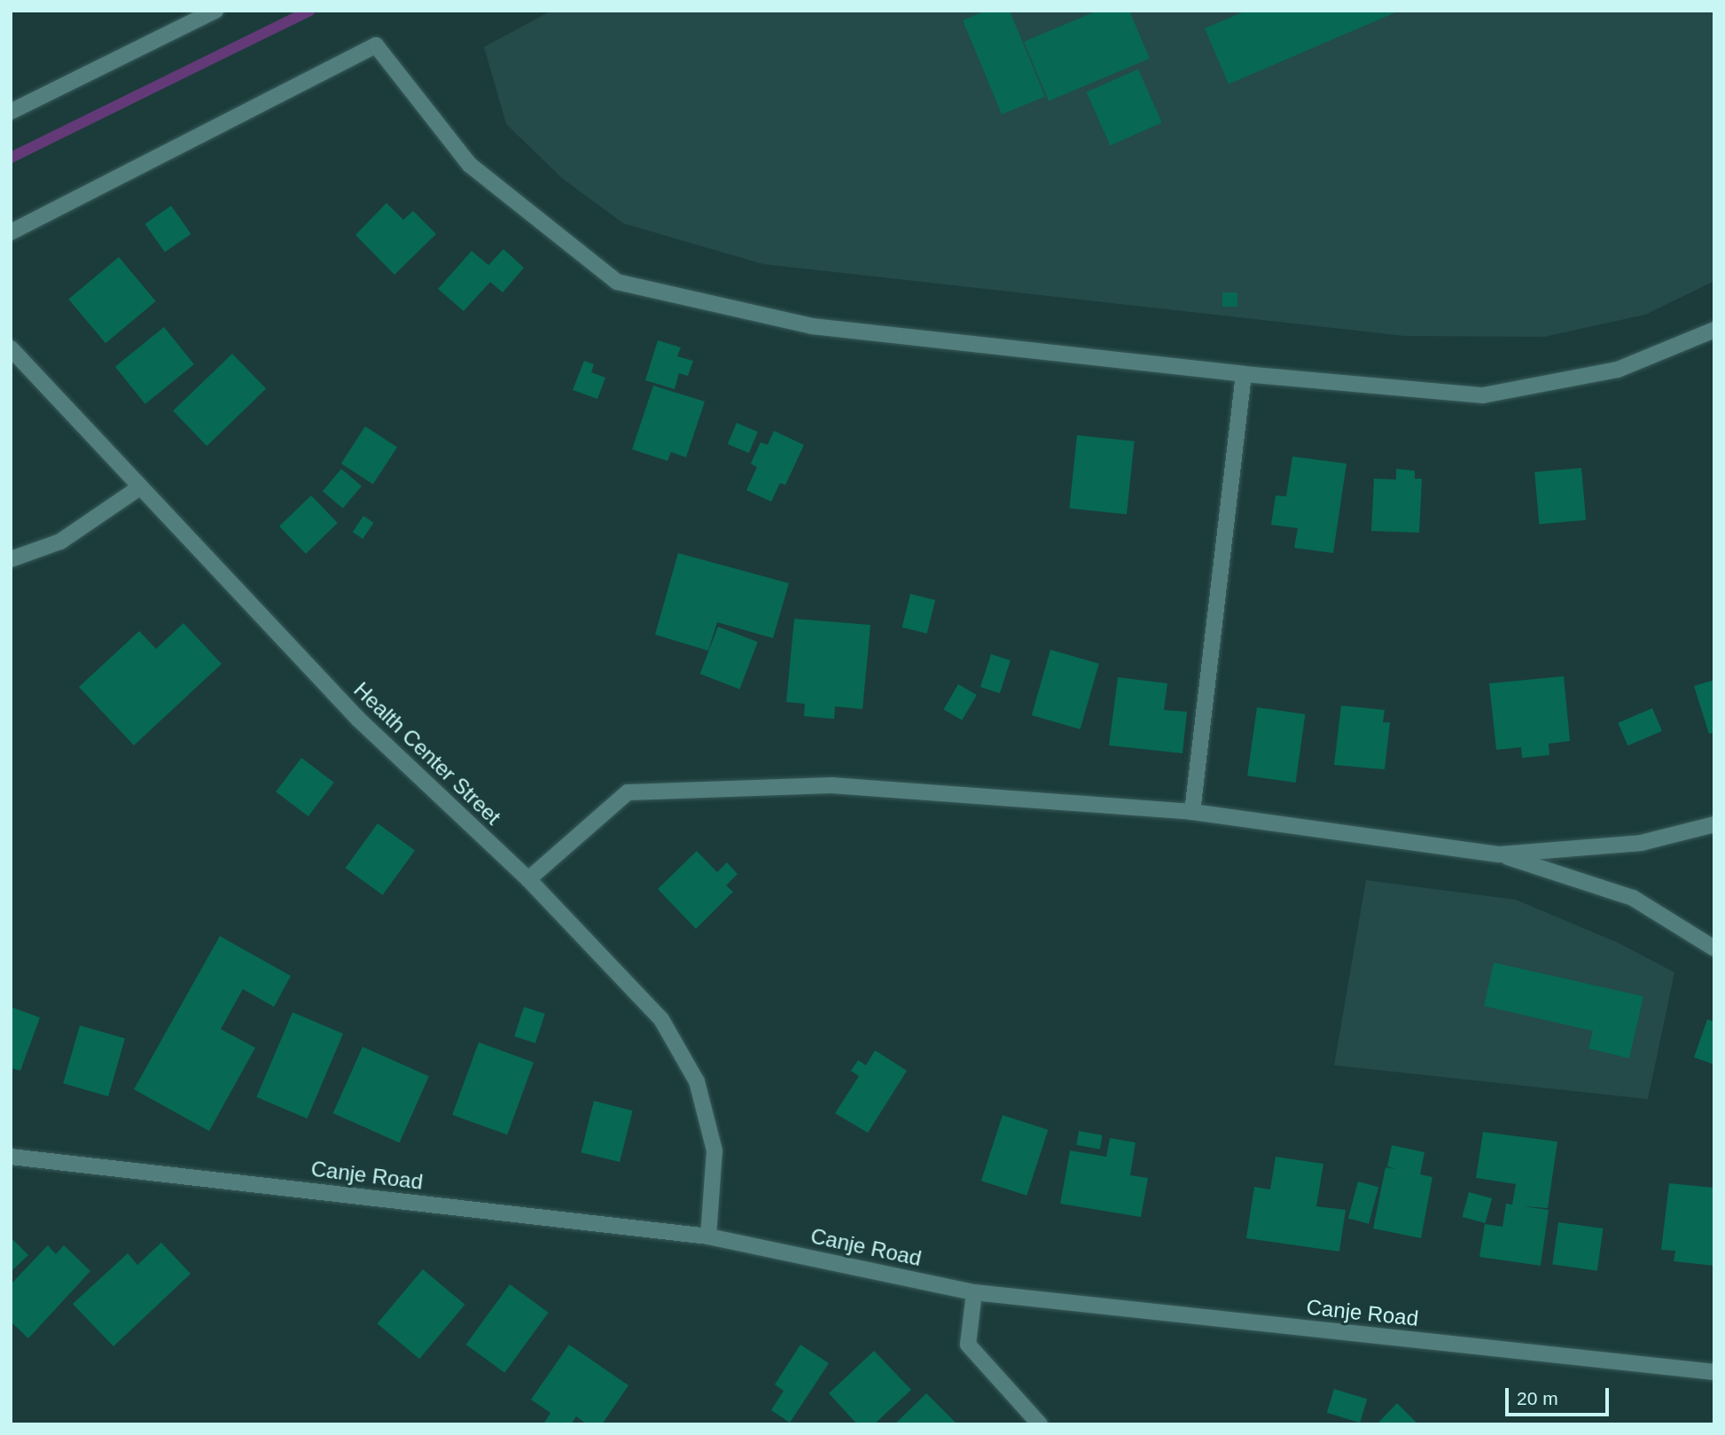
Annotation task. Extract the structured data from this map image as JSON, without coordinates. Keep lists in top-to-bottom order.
{
  "streets": {
    "street": ["Health Center Street", "Canje Road"]
  },
  "crossings": [
    ["Health Center Street", "Canje Road"]
  ],
  "scale_bar": "20 m"
}
